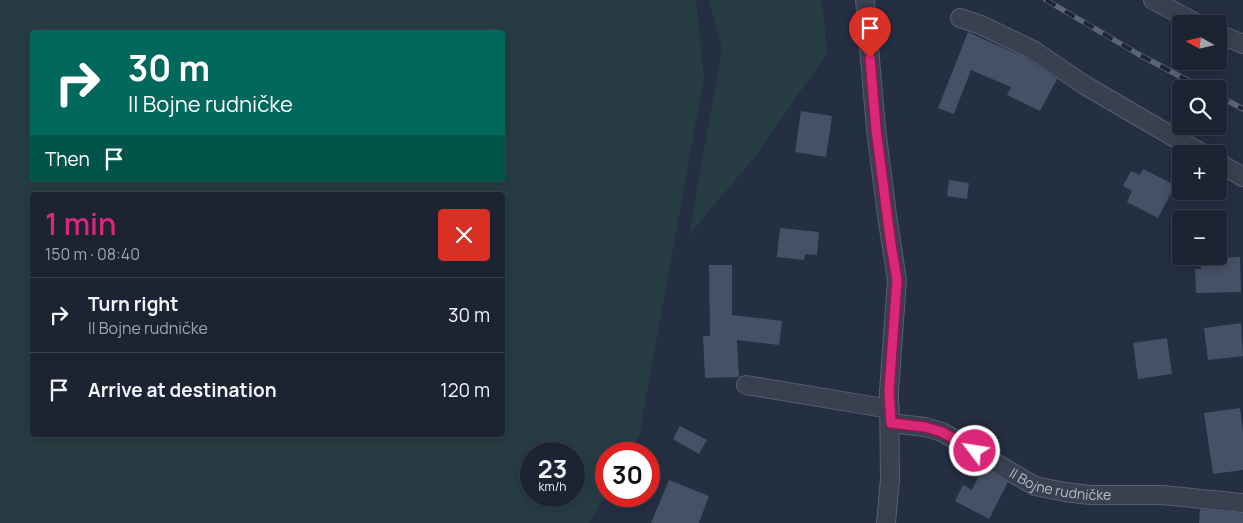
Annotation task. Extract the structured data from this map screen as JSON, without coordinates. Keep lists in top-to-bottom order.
{
  "streets": {
    "street": ["II Bojne rudničke"]
  },
  "north": "left",
  "page": {
    "map_buttons": ["+", "−"],
    "turn": ["30 m", "II Bojne rudničke"],
    "then": "Then",
    "heading": ["1 min", "150 m · 08:40"],
    "list": [
      {
        "name": "Turn right",
        "note": "II Bojne rudničke",
        "value": "30 m"
      },
      {
        "name": "Arrive at destination",
        "value": "120 m"
      }
    ],
    "speed": "23 km/h",
    "limit": "30"
  }
}
